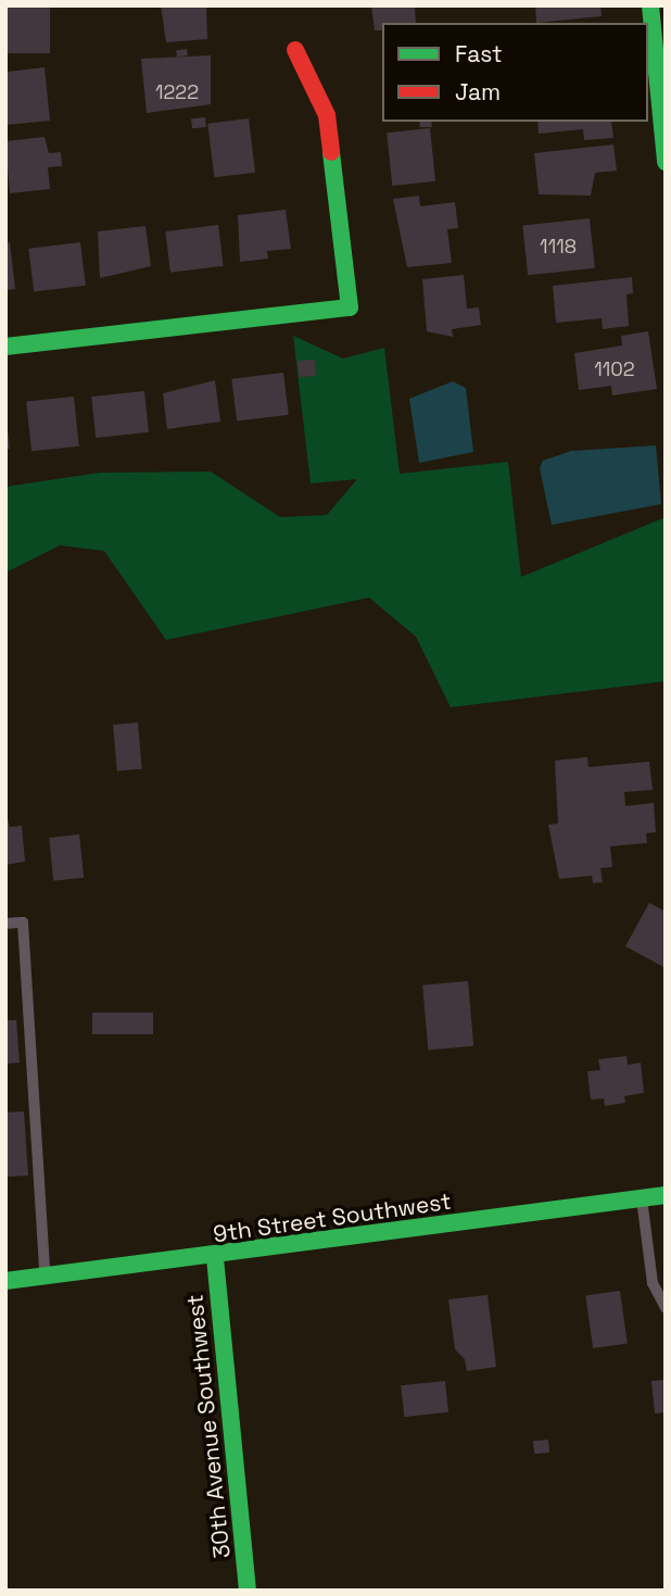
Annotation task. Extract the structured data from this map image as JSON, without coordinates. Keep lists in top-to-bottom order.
{
  "streets": {
    "street": ["9th Street Southwest", "30th Avenue Southwest"]
  },
  "crossings": [
    ["9th Street Southwest", "30th Avenue Southwest"]
  ],
  "house_numbers": ["1222", "1118", "1102"],
  "legend": ["Fast", "Jam"]
}
